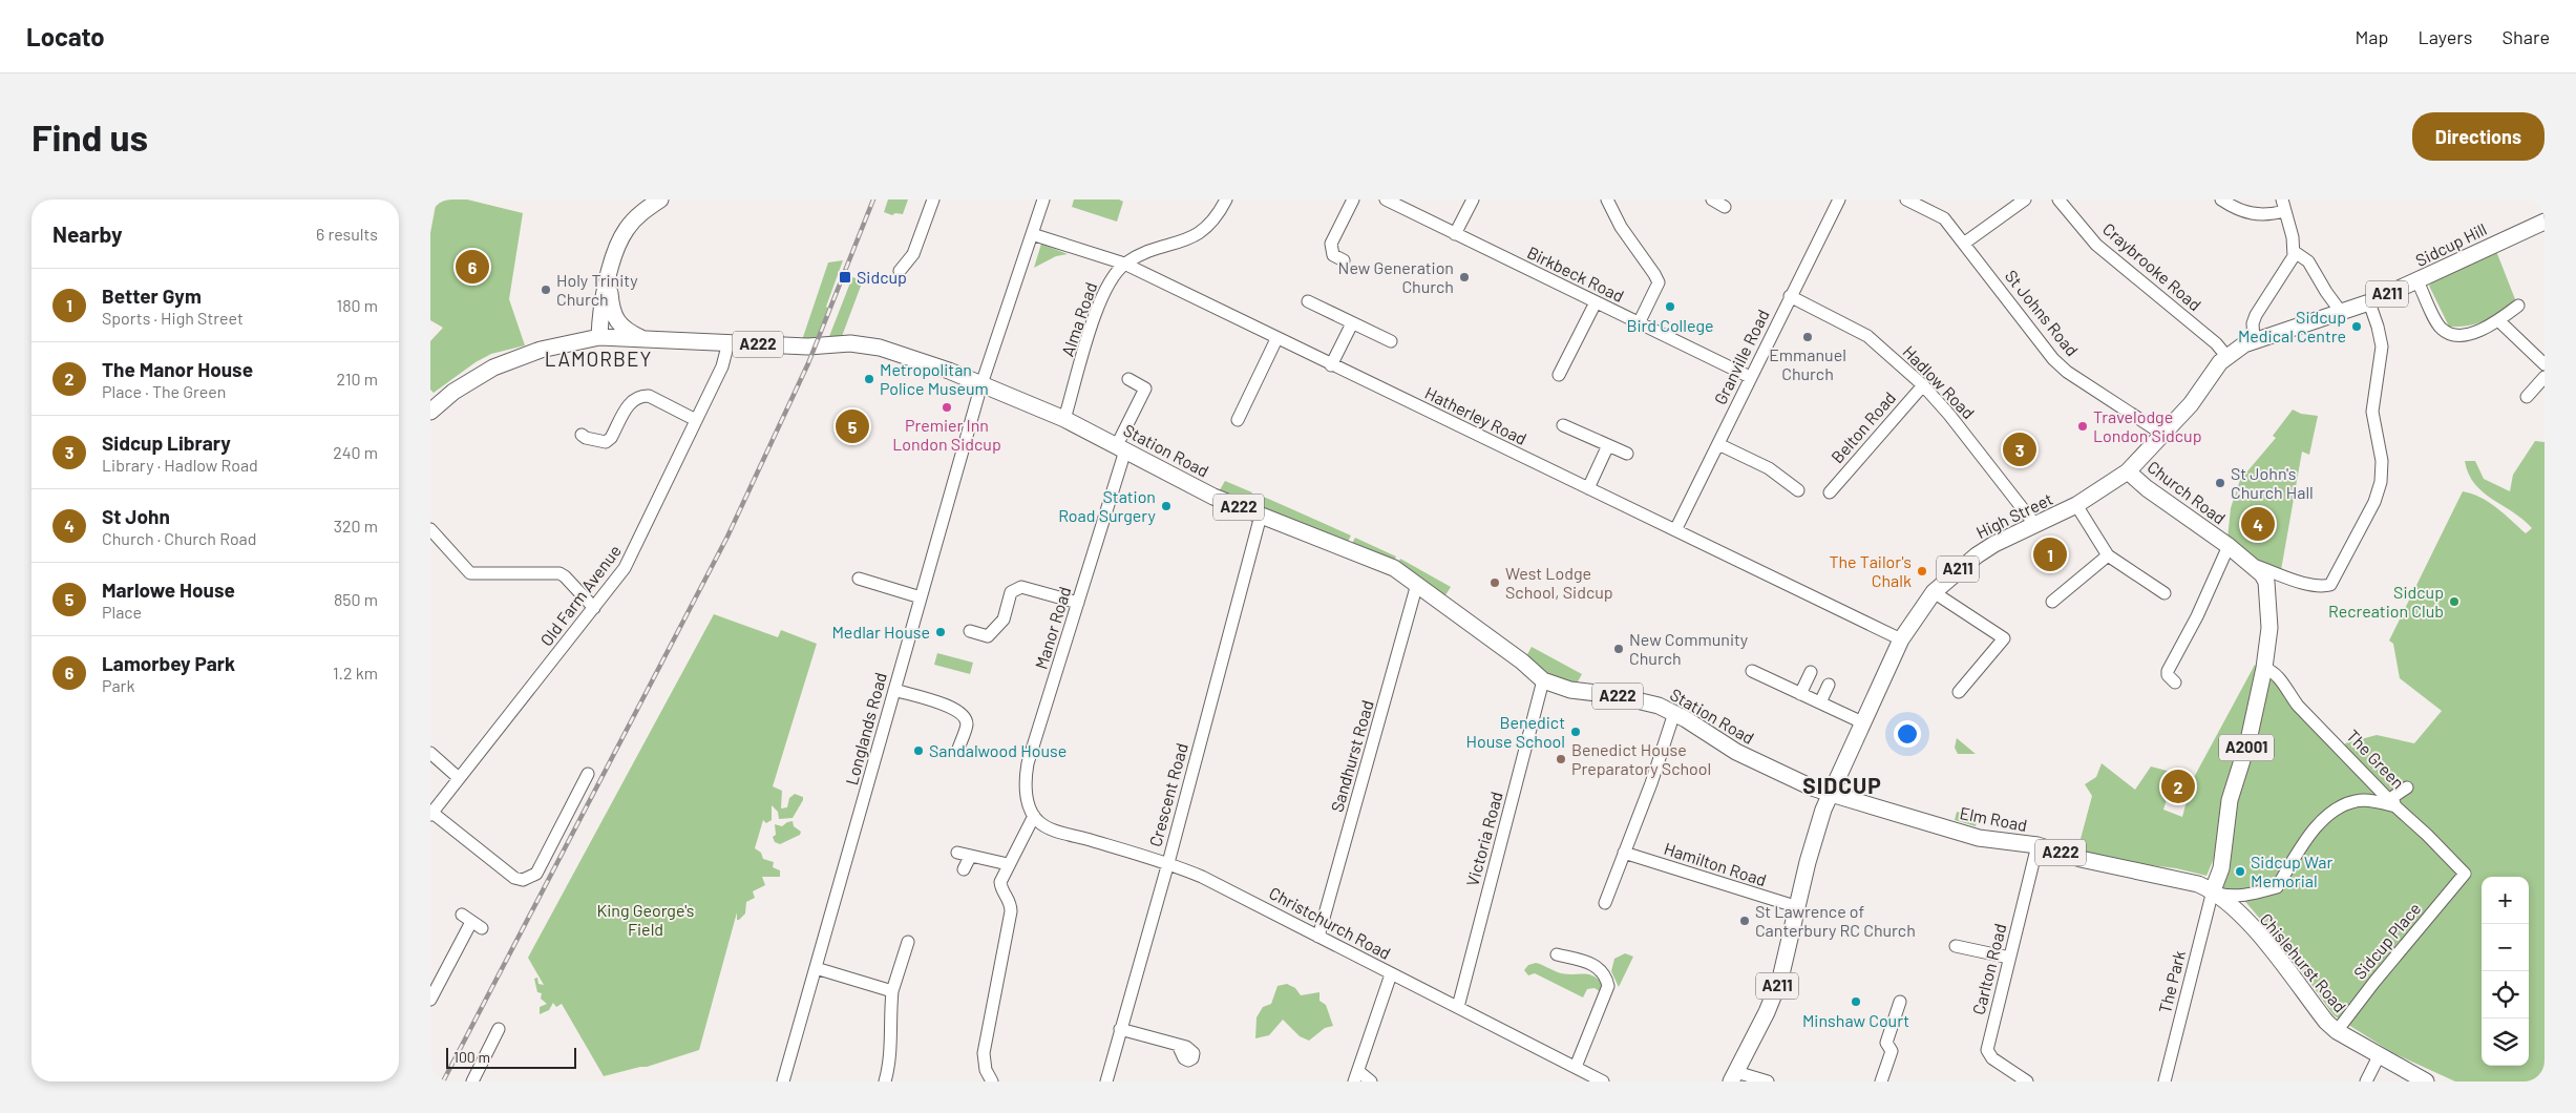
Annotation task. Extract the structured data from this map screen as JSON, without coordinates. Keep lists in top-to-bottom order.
{
  "streets": {
    "main road": [
      "Sidcup Hill",
      "A211",
      "A222",
      "Station Road",
      "Church Road",
      "High Street",
      "A2001",
      "Elm Road",
      "Chislehurst Road"
    ],
    "street": [
      "Craybrooke Road",
      "Birkbeck Road",
      "St Johns Road",
      "Alma Road",
      "Granville Road",
      "Hadlow Road",
      "Hatherley Road",
      "Belton Road",
      "Old Farm Avenue",
      "Manor Road",
      "Longlands Road",
      "Sandhurst Road",
      "The Green",
      "Crescent Road",
      "Victoria Road",
      "Hamilton Road",
      "Christchurch Road",
      "Sidcup Place",
      "Carlton Road",
      "The Park"
    ]
  },
  "crossings": [
    ["Sidcup Hill", "Craybrooke Road"],
    ["Sidcup Hill", "High Street"],
    ["Craybrooke Road", "High Street"],
    ["Birkbeck Road", "Granville Road"],
    ["A211", "Station Road"],
    ["A211", "High Street"],
    ["A211", "Elm Road"],
    ["A211", "Hamilton Road"],
    ["St Johns Road", "High Street"],
    ["Alma Road", "Hatherley Road"],
    ["Alma Road", "Station Road"],
    ["A222", "Station Road"],
    ["Granville Road", "Hadlow Road"],
    ["Granville Road", "Hatherley Road"],
    ["Hadlow Road", "Belton Road"],
    ["Hadlow Road", "High Street"],
    ["Hatherley Road", "High Street"],
    ["Hatherley Road", "Longlands Road"],
    ["Station Road", "High Street"],
    ["Station Road", "Old Farm Avenue"],
    ["Station Road", "Manor Road"],
    ["Station Road", "Longlands Road"],
    ["Station Road", "Sandhurst Road"],
    ["Station Road", "Crescent Road"],
    ["Station Road", "Elm Road"],
    ["Station Road", "Victoria Road"],
    ["Church Road", "High Street"],
    ["Church Road", "A2001"],
    ["High Street", "Elm Road"],
    ["Manor Road", "Christchurch Road"],
    ["A2001", "The Green"],
    ["A2001", "Elm Road"],
    ["A2001", "Chislehurst Road"],
    ["A2001", "The Park"],
    ["Sandhurst Road", "Christchurch Road"],
    ["The Green", "Sidcup Place"],
    ["Crescent Road", "Christchurch Road"],
    ["Elm Road", "Chislehurst Road"],
    ["Elm Road", "Carlton Road"],
    ["Elm Road", "The Park"],
    ["Victoria Road", "Christchurch Road"],
    ["Sidcup Place", "Chislehurst Road"],
    ["Chislehurst Road", "The Park"]
  ],
  "districts": ["LAMORBEY", "SIDCUP"],
  "parks": ["King George's Field"],
  "places": {
    "transit": ["Sidcup"],
    "other": [
      "New Generation Church",
      "Holy Trinity Church",
      "Bird College",
      "Sidcup Medical Centre",
      "Emmanuel Church",
      "Metropolitan Police Museum",
      "Premier Inn London Sidcup",
      "Travelodge London Sidcup",
      "St John's Church Hall",
      "Station Road Surgery",
      "The Tailor's Chalk",
      "West Lodge School, Sidcup",
      "Sidcup Recreation Club",
      "Medlar House",
      "New Community Church",
      "Benedict House School",
      "Sandalwood House",
      "Benedict House Preparatory School",
      "Sidcup War Memorial",
      "St Lawrence of Canterbury RC Church",
      "Minshaw Court"
    ]
  },
  "scale_bar": "100 m",
  "page": {
    "header": "Locato",
    "nav": ["Map", "Layers", "Share"],
    "buttons": "Directions",
    "title": "Find us",
    "heading": ["Nearby", "6 results"],
    "pins": [
      "6",
      "5",
      "3",
      "4",
      "1",
      "2"
    ],
    "list": [
      {
        "mark": "1",
        "name": "Better Gym",
        "note": "Sports · High Street",
        "value": "180 m"
      },
      {
        "mark": "2",
        "name": "The Manor House",
        "note": "Place · The Green",
        "value": "210 m"
      },
      {
        "mark": "3",
        "name": "Sidcup Library",
        "note": "Library · Hadlow Road",
        "value": "240 m"
      },
      {
        "mark": "4",
        "name": "St John",
        "note": "Church · Church Road",
        "value": "320 m"
      },
      {
        "mark": "5",
        "name": "Marlowe House",
        "note": "Place",
        "value": "850 m"
      },
      {
        "mark": "6",
        "name": "Lamorbey Park",
        "note": "Park",
        "value": "1.2 km"
      }
    ],
    "map_buttons": ["+", "−"],
    "scale": "100 m"
  }
}
